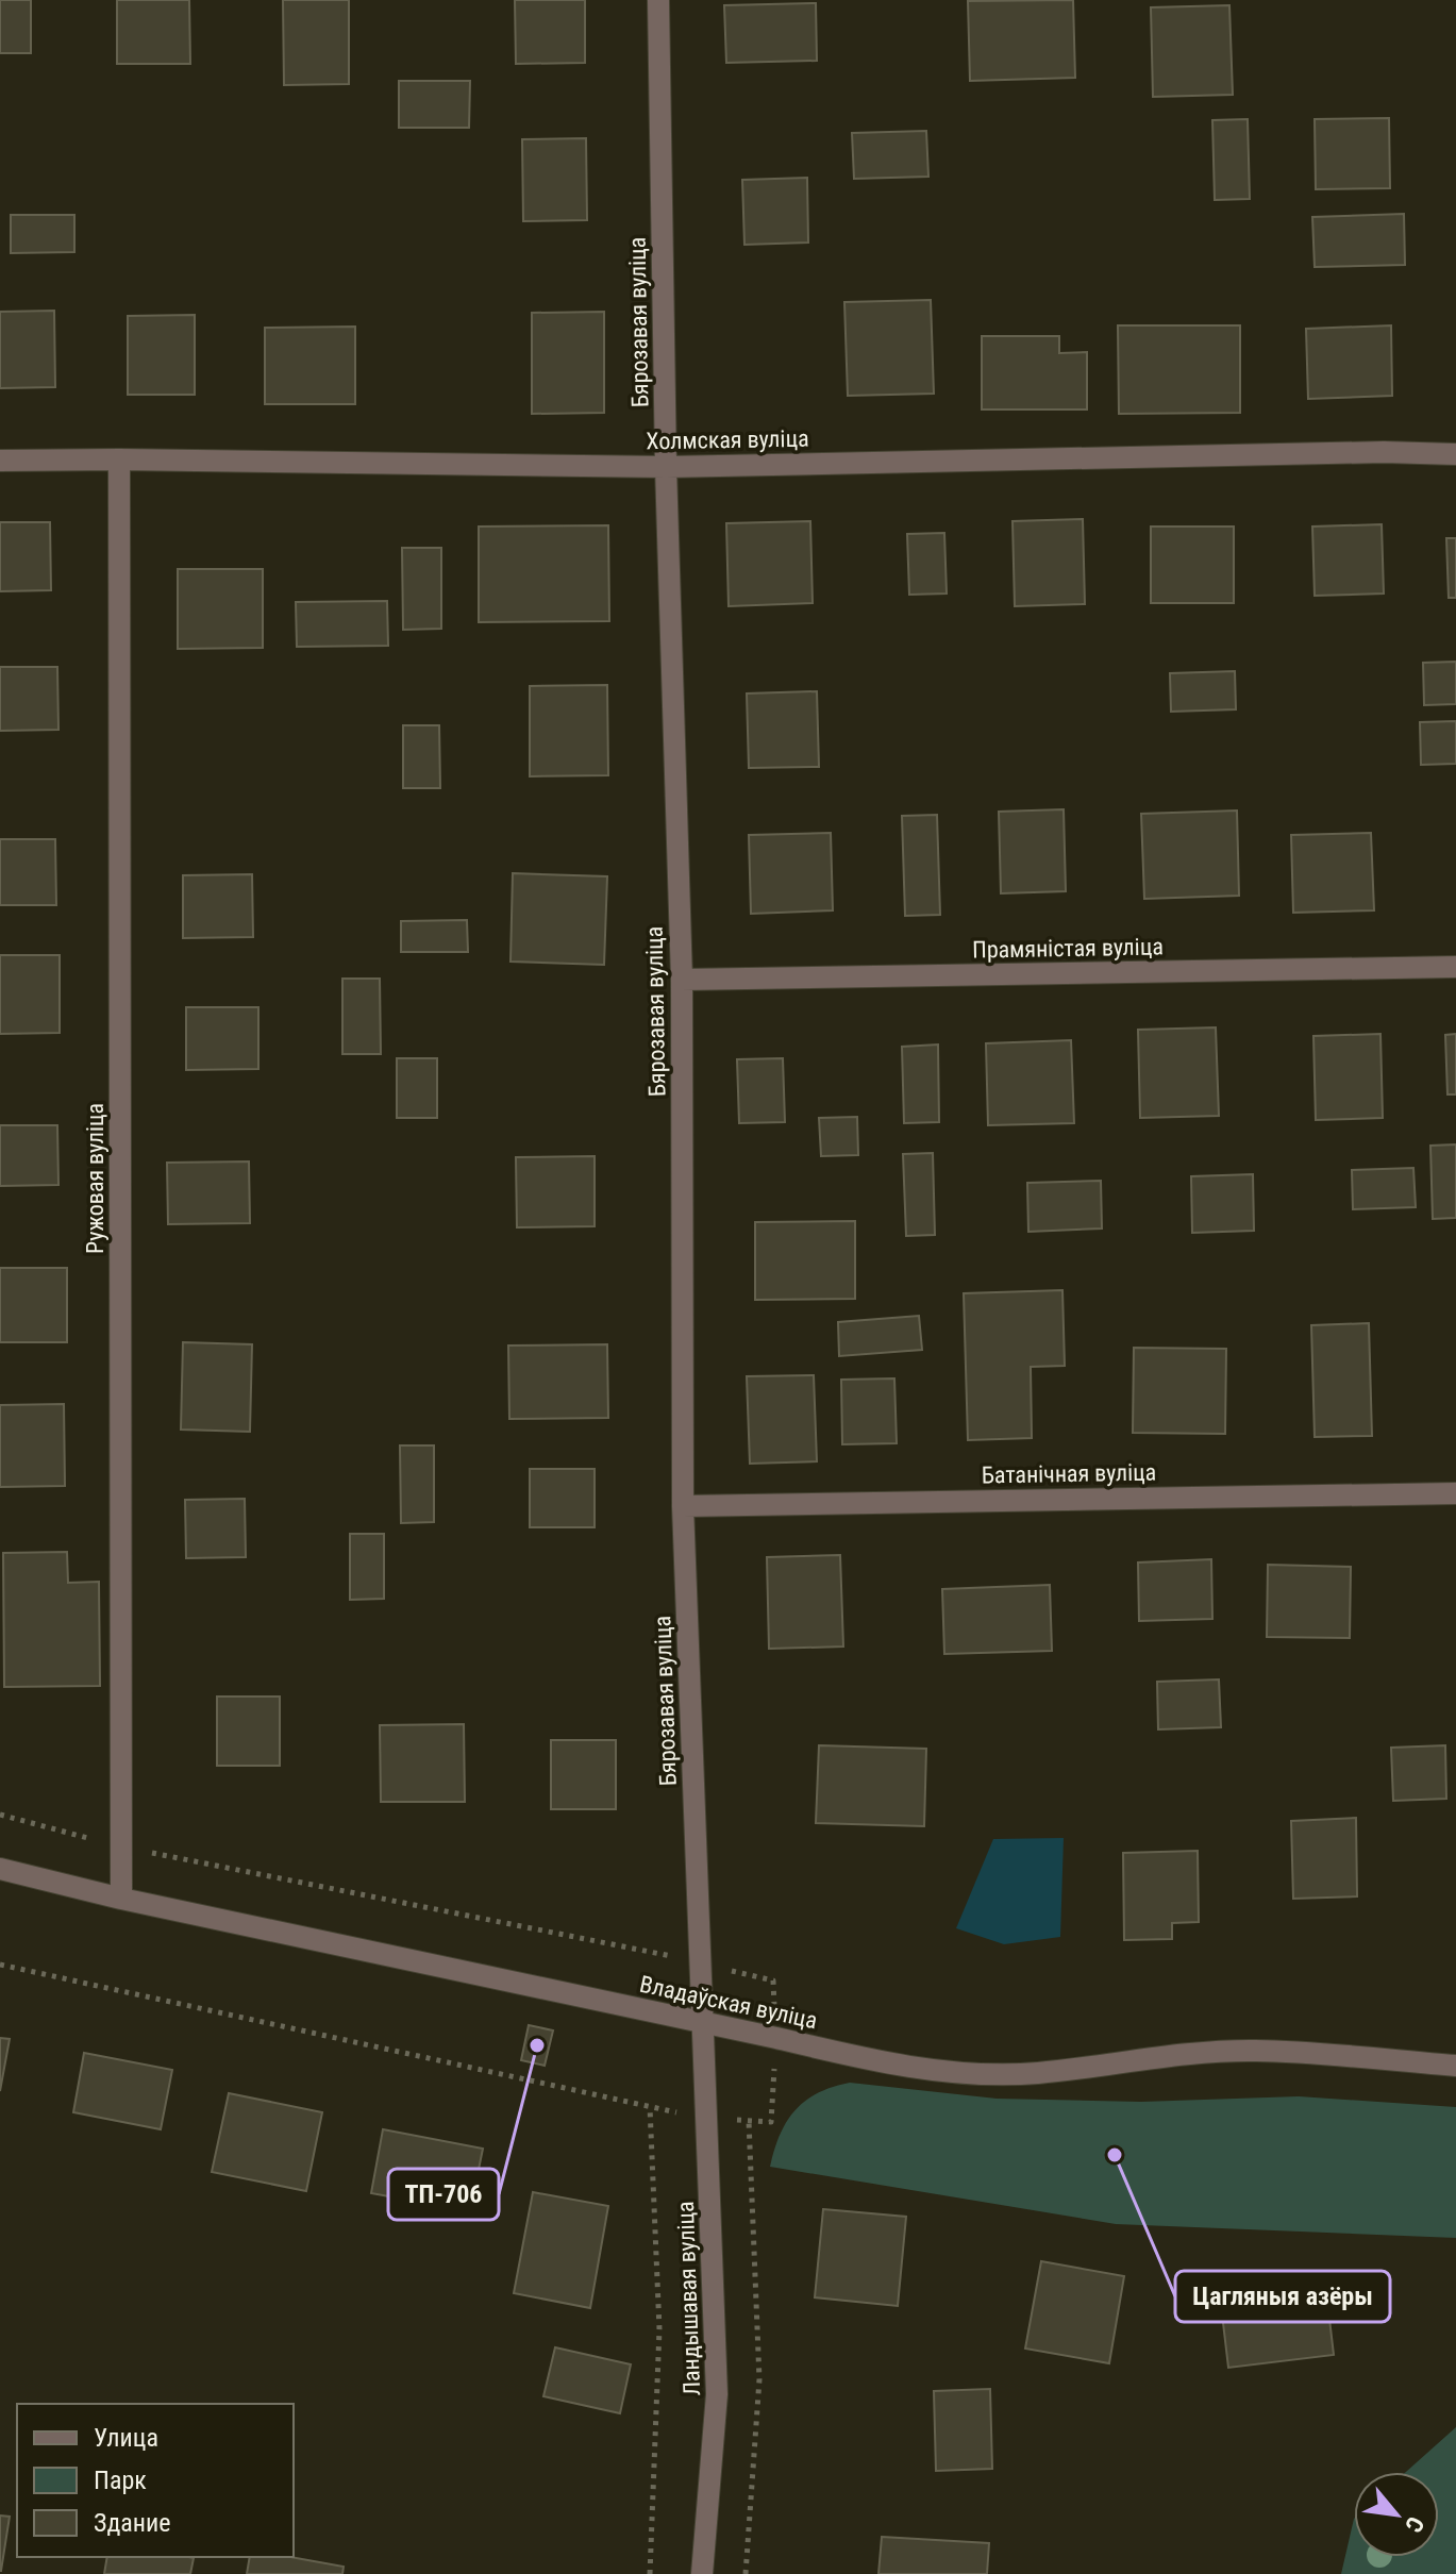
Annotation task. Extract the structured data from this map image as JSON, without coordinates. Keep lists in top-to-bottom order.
{
  "streets": {
    "street": [
      "Бярозавая вуліца",
      "Холмская вуліца",
      "Прамяністая вуліца",
      "Ружовая вуліца",
      "Батанічная вуліца",
      "Владаўская вуліца",
      "Ландышавая вуліца"
    ]
  },
  "crossings": [
    ["Бярозавая вуліца", "Холмская вуліца"],
    ["Бярозавая вуліца", "Прамяністая вуліца"],
    ["Бярозавая вуліца", "Батанічная вуліца"],
    ["Бярозавая вуліца", "Владаўская вуліца"],
    ["Бярозавая вуліца", "Ландышавая вуліца"],
    ["Холмская вуліца", "Ружовая вуліца"],
    ["Ружовая вуліца", "Владаўская вуліца"],
    ["Владаўская вуліца", "Ландышавая вуліца"]
  ],
  "places": ["ТП-706", "Цагляныя азёры"],
  "legend": ["Улица", "Парк", "Здание"],
  "north": "bottom right"
}
